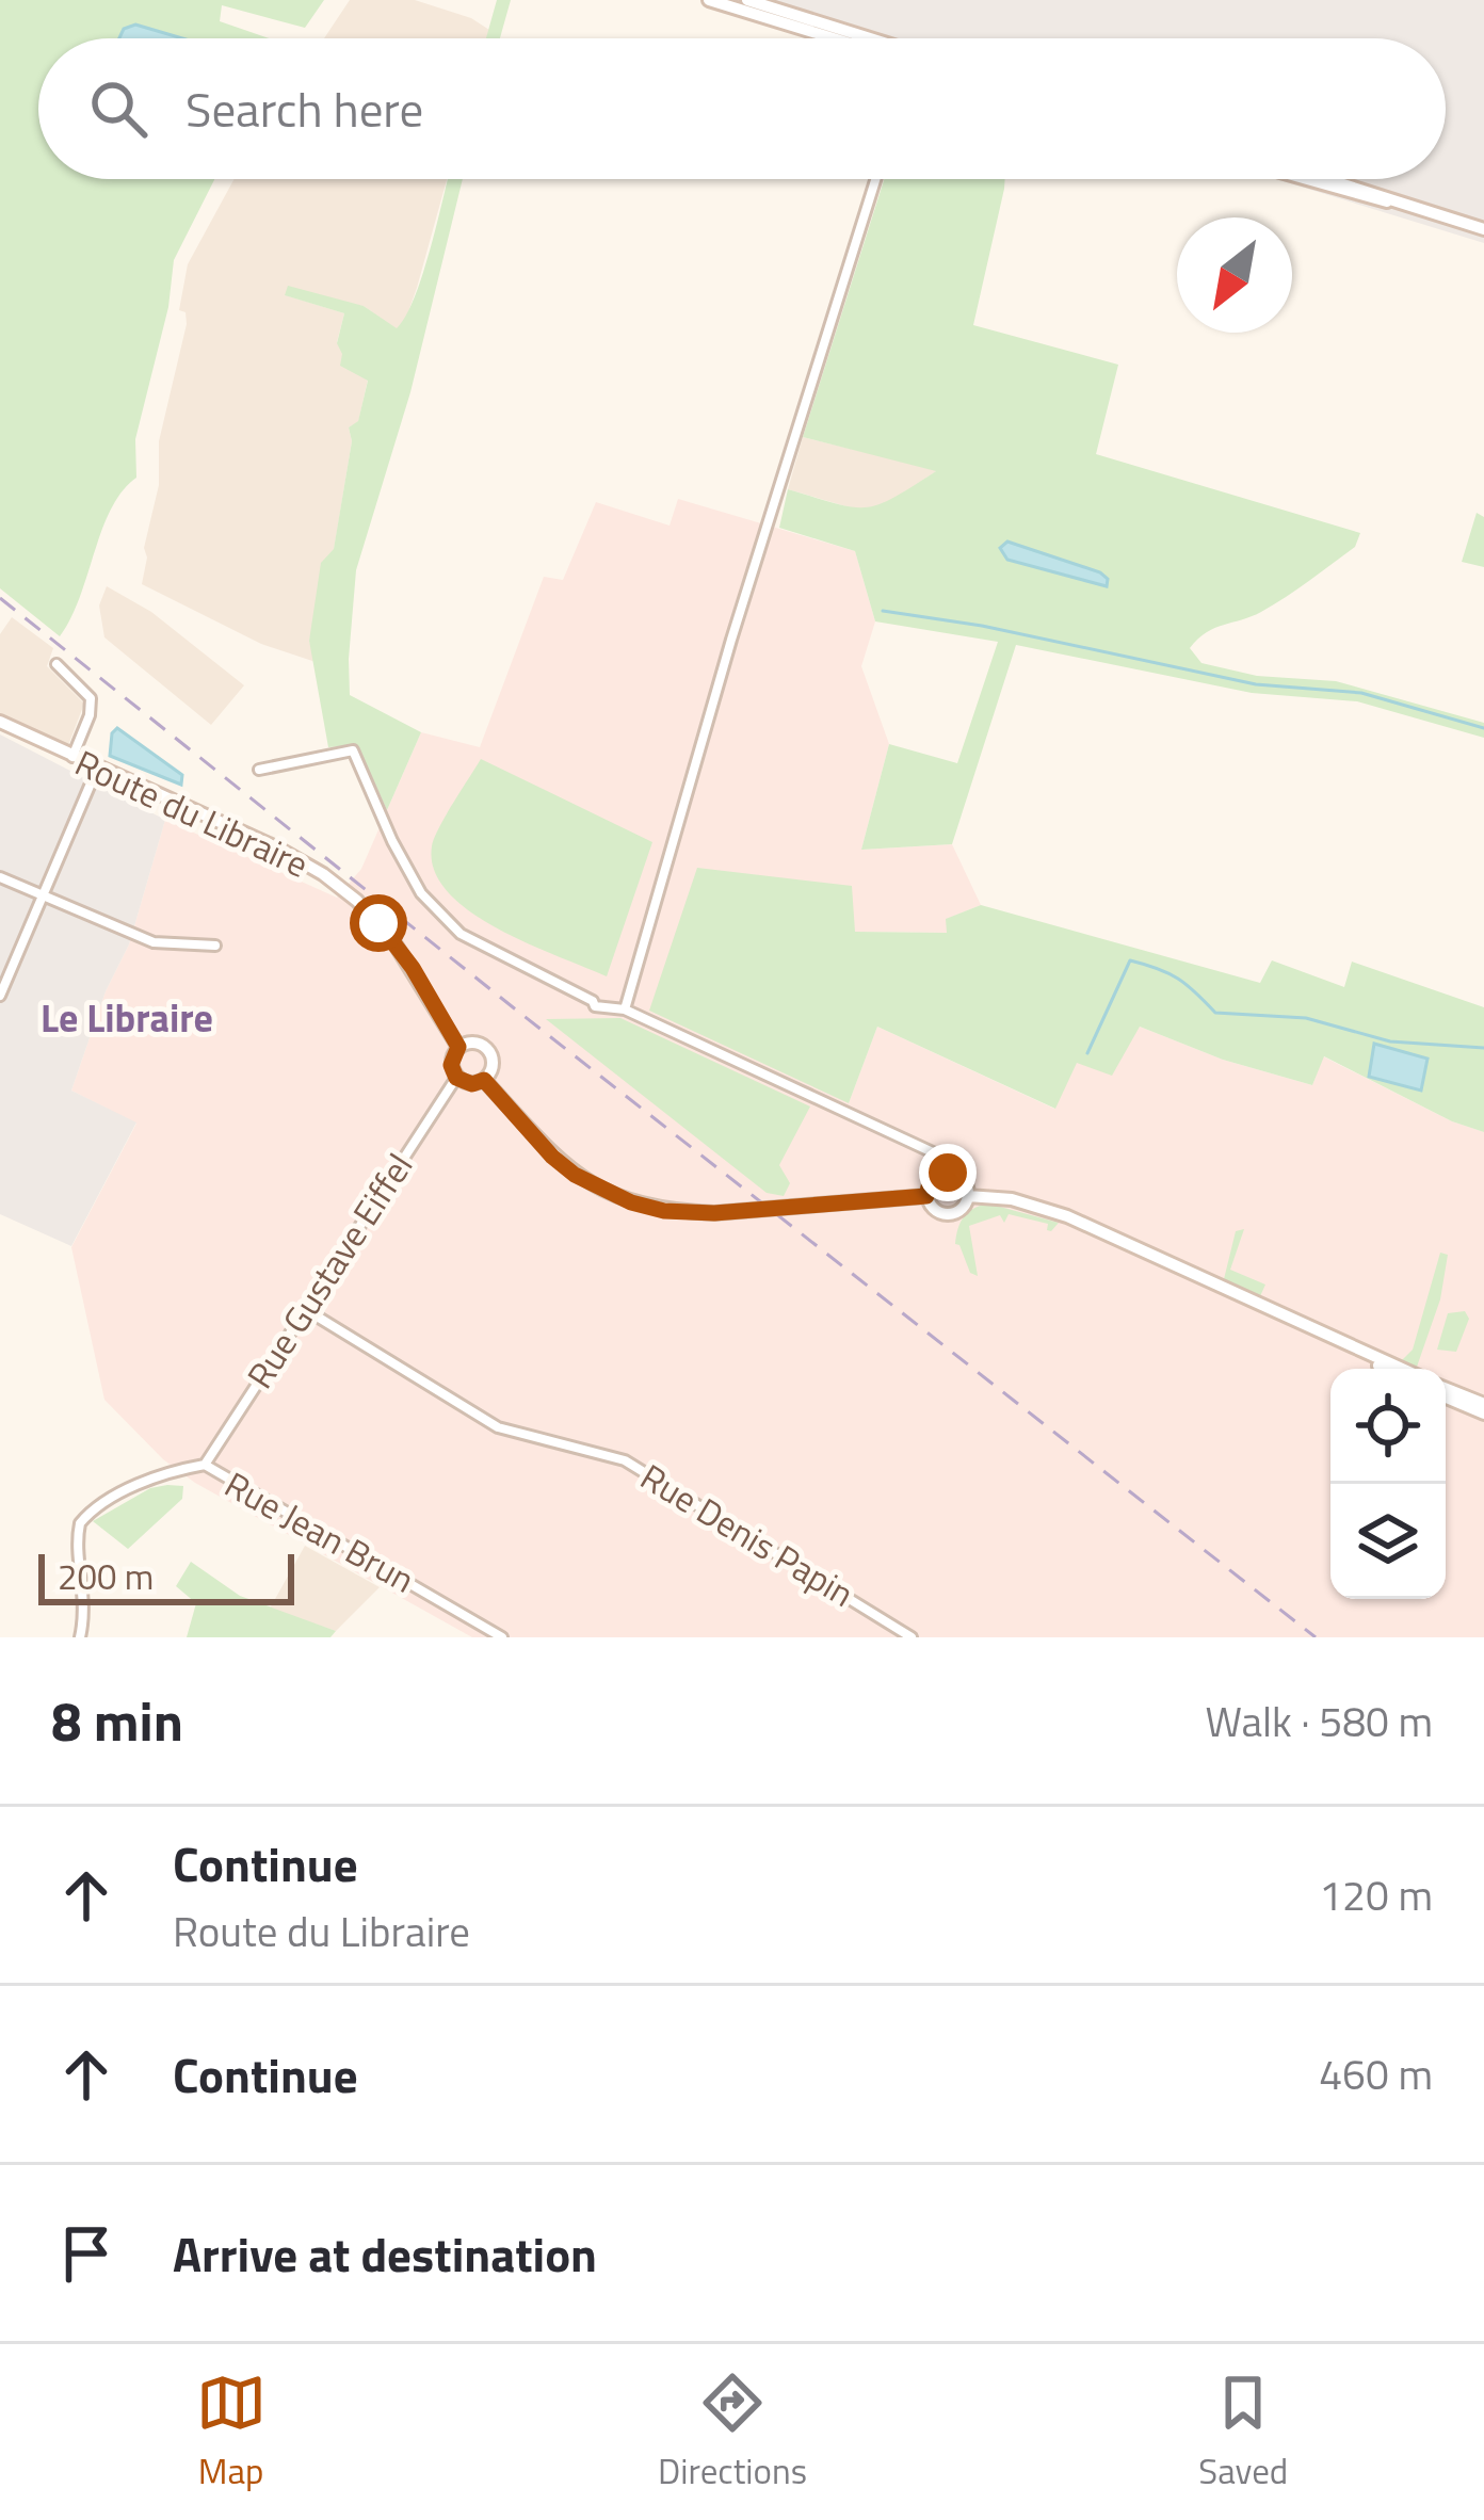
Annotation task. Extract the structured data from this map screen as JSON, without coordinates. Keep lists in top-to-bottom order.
{
  "streets": {
    "main road": ["Route du Libraire"],
    "street": ["Rue Gustave Eiffel", "Rue Jean Brun", "Rue Denis Papin"]
  },
  "crossings": [
    ["Route du Libraire", "Rue Gustave Eiffel"],
    ["Rue Gustave Eiffel", "Rue Jean Brun"],
    ["Rue Gustave Eiffel", "Rue Denis Papin"]
  ],
  "districts": ["Le Libraire"],
  "scale_bar": "200 m",
  "north": "bottom left",
  "page": {
    "search": "Search here",
    "scale": "200 m",
    "heading": ["8 min", "Walk · 580 m"],
    "list": [
      ["Continue", "Route du Libraire", "120 m"],
      ["Continue", "460 m"],
      "Arrive at destination"
    ],
    "nav": ["Map", "Directions", "Saved"]
  }
}
